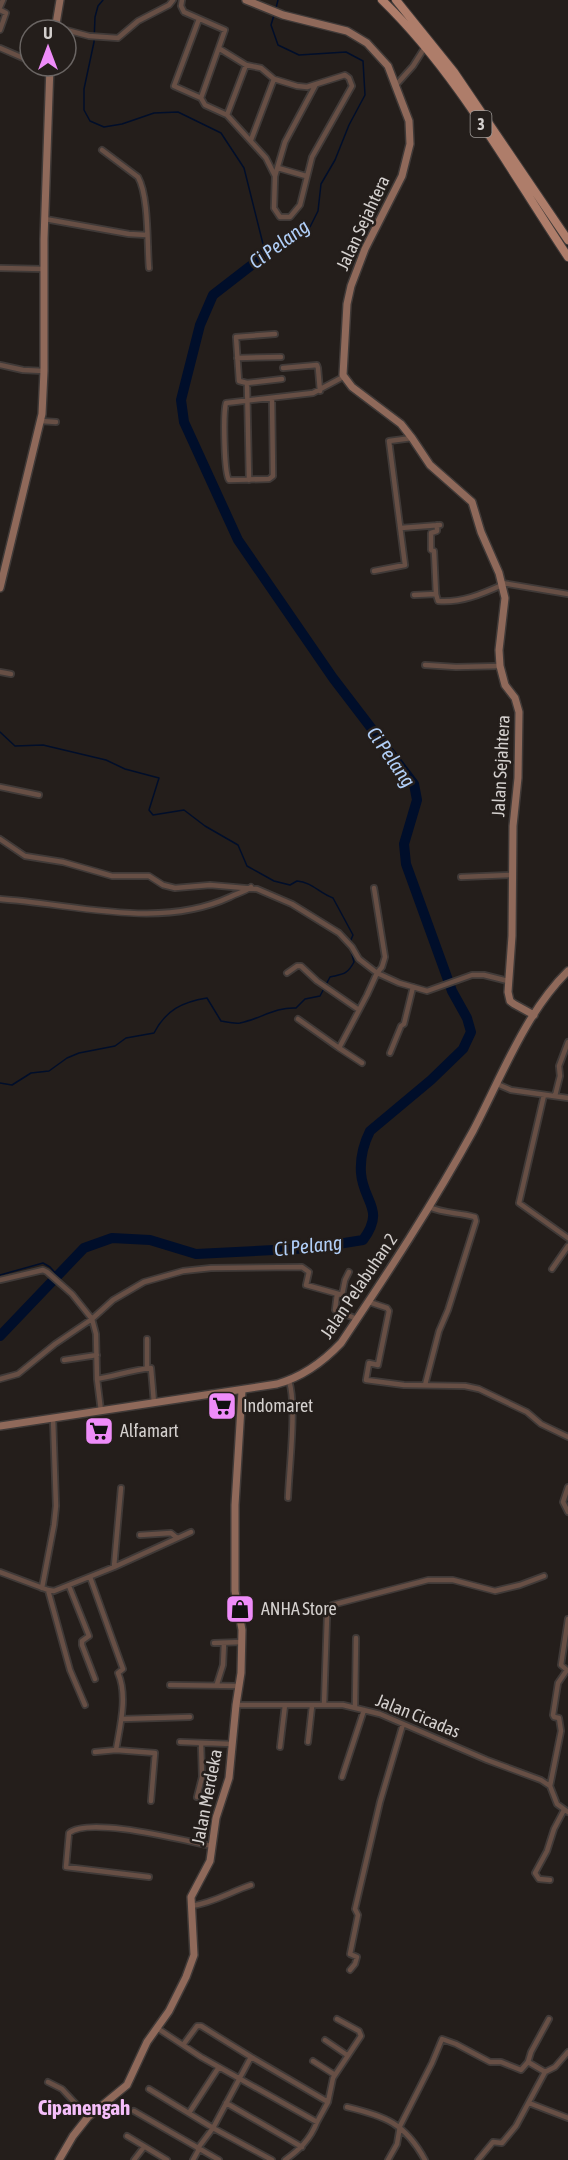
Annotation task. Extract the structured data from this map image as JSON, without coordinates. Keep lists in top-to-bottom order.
{
  "streets": {
    "main road": ["3"],
    "street": [
      "Jalan Sejahtera",
      "Jalan Pelabuhan 2",
      "Jalan Cicadas",
      "Jalan Merdeka"
    ]
  },
  "crossings": [
    ["Jalan Sejahtera", "Jalan Pelabuhan 2"],
    ["Jalan Pelabuhan 2", "Jalan Merdeka"],
    ["Jalan Cicadas", "Jalan Merdeka"]
  ],
  "districts": ["Cipanengah"],
  "water": ["Ci Pelang"],
  "places": {
    "supermarket": ["Indomaret", "Alfamart"],
    "shop": ["ANHA Store"]
  },
  "north": "top"
}
